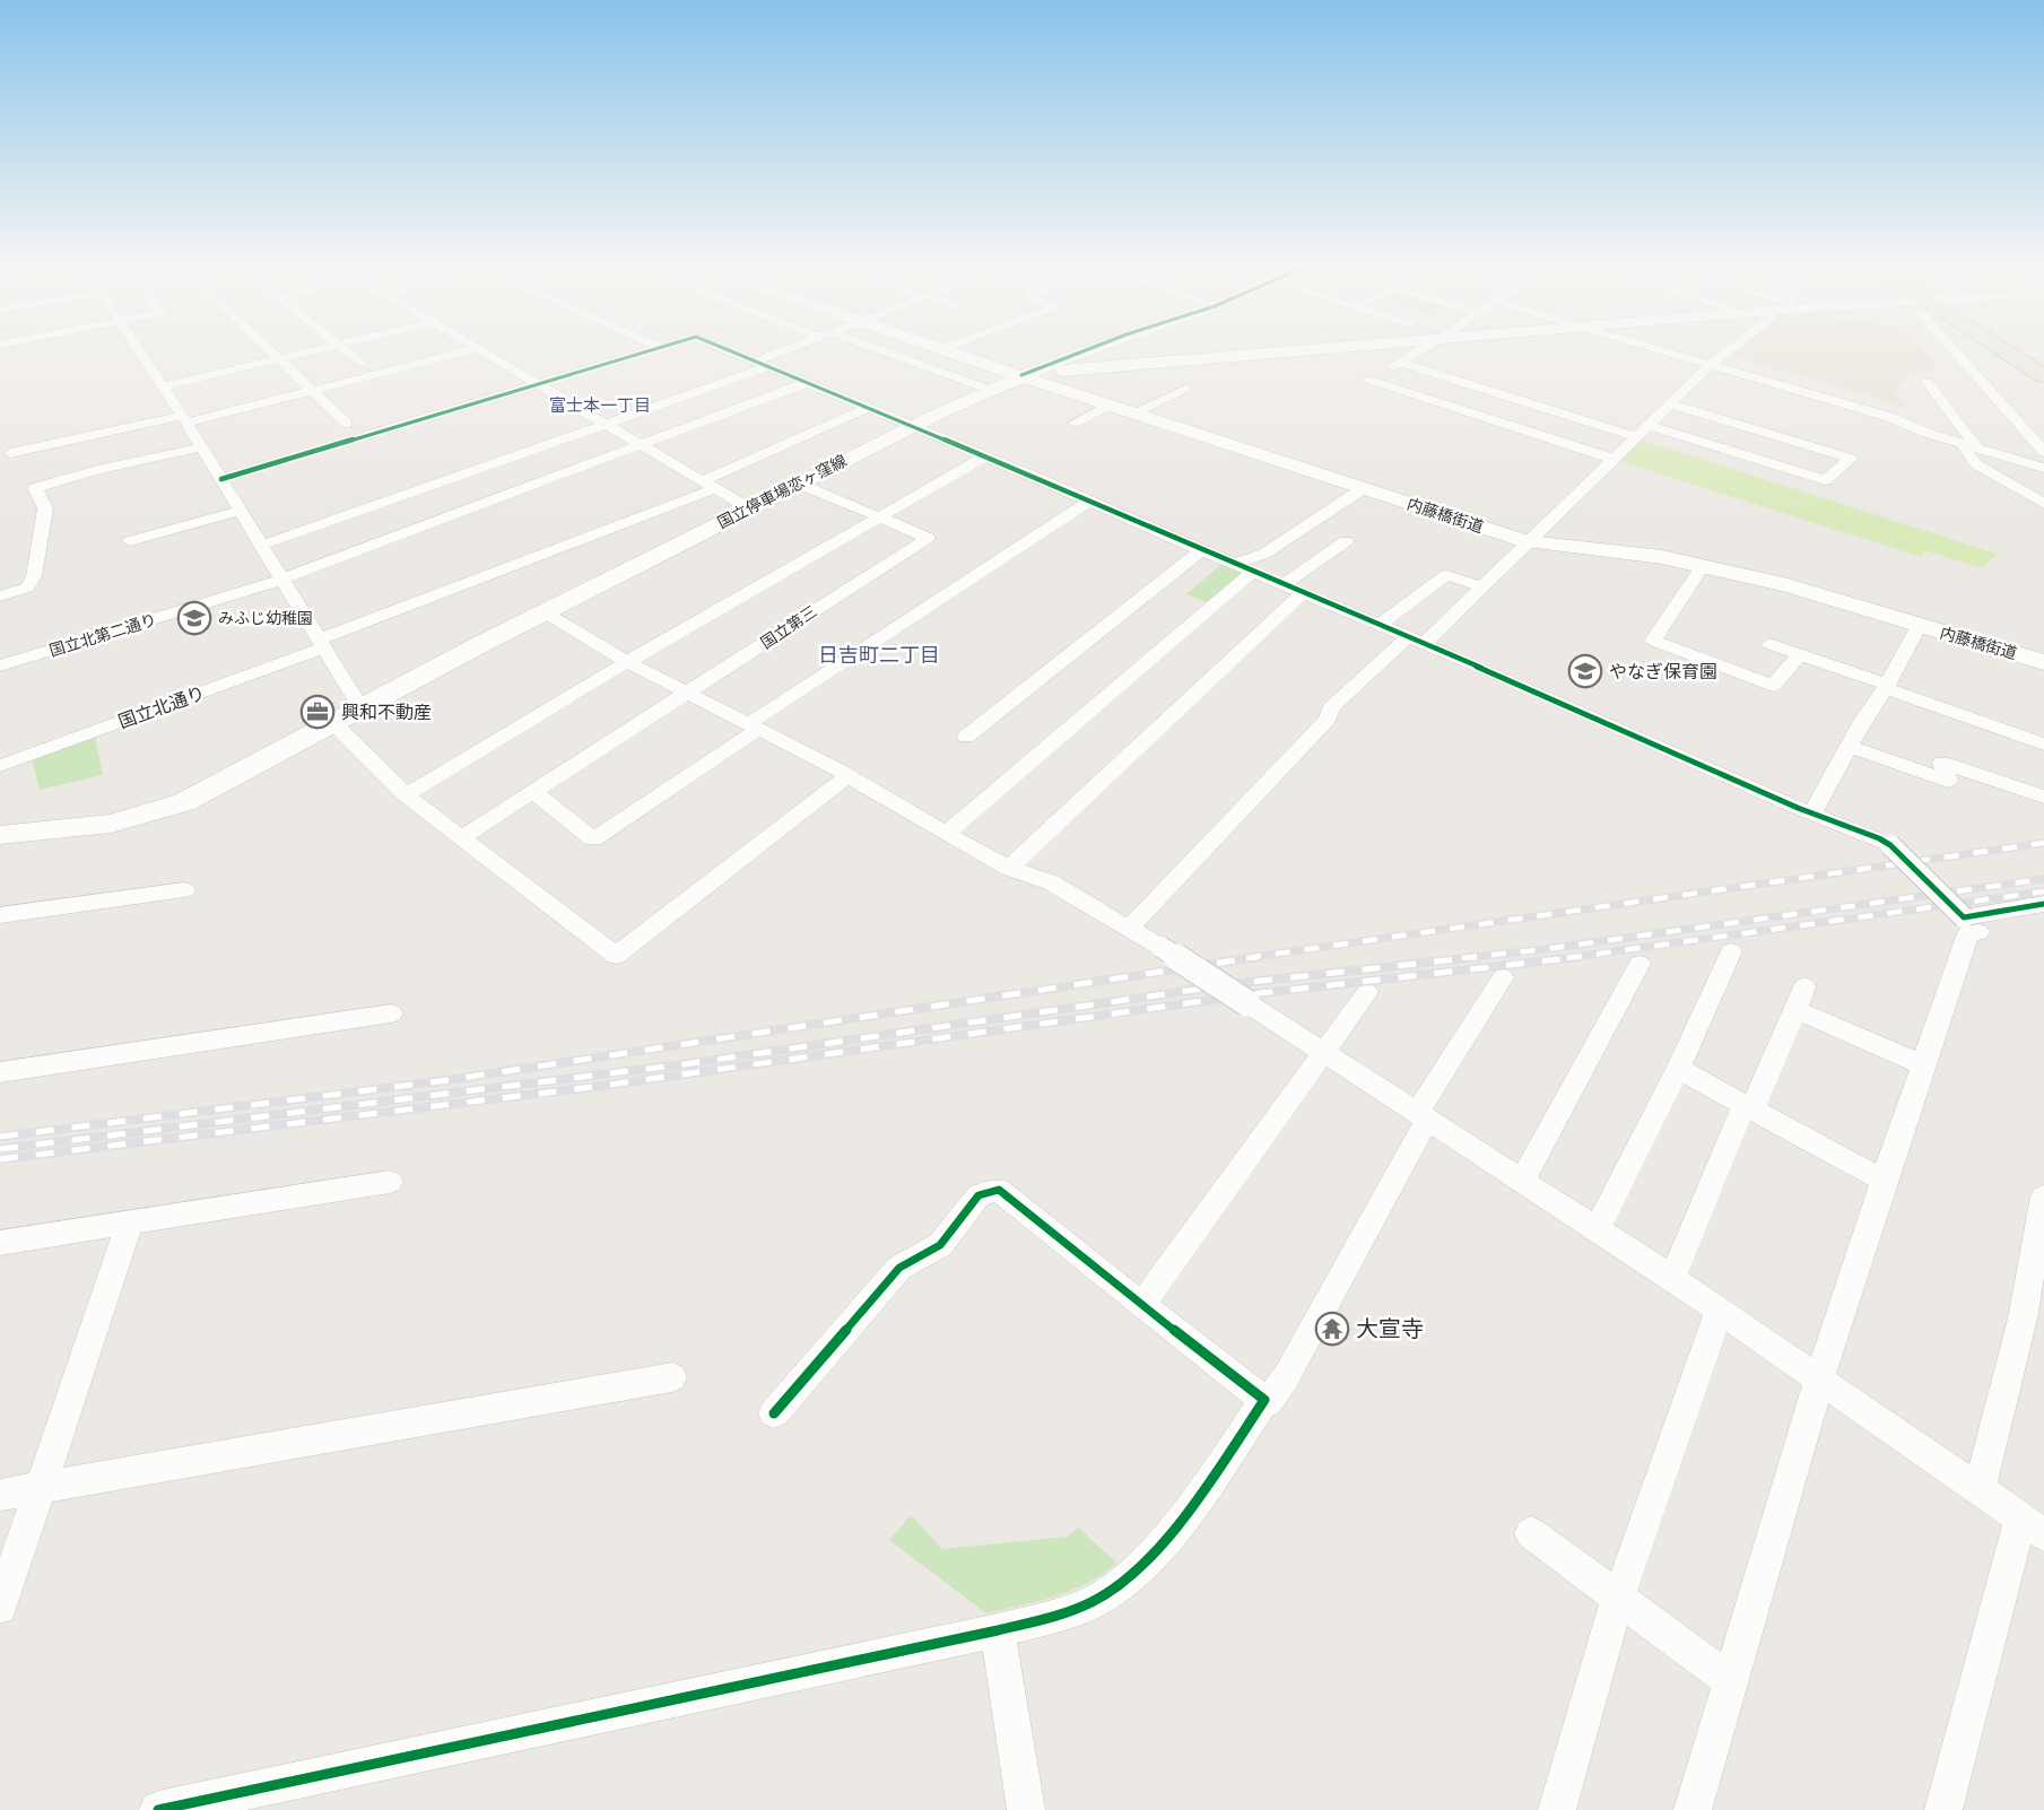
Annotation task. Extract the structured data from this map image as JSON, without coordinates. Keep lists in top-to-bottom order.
{
  "streets": {
    "main road": ["国立停車場恋ヶ窪線", "内藤橋街道"],
    "street": ["国立第三", "国立北第二通り", "国立北通り"]
  },
  "crossings": [
    ["国立停車場恋ヶ窪線", "内藤橋街道"],
    ["国立停車場恋ヶ窪線", "国立第三"]
  ],
  "districts": ["富士本一丁目", "日吉町二丁目"],
  "places": {
    "school or university": ["みふじ幼稚園", "やなぎ保育園"],
    "office": ["興和不動産"],
    "temple": ["大宣寺"]
  }
}
